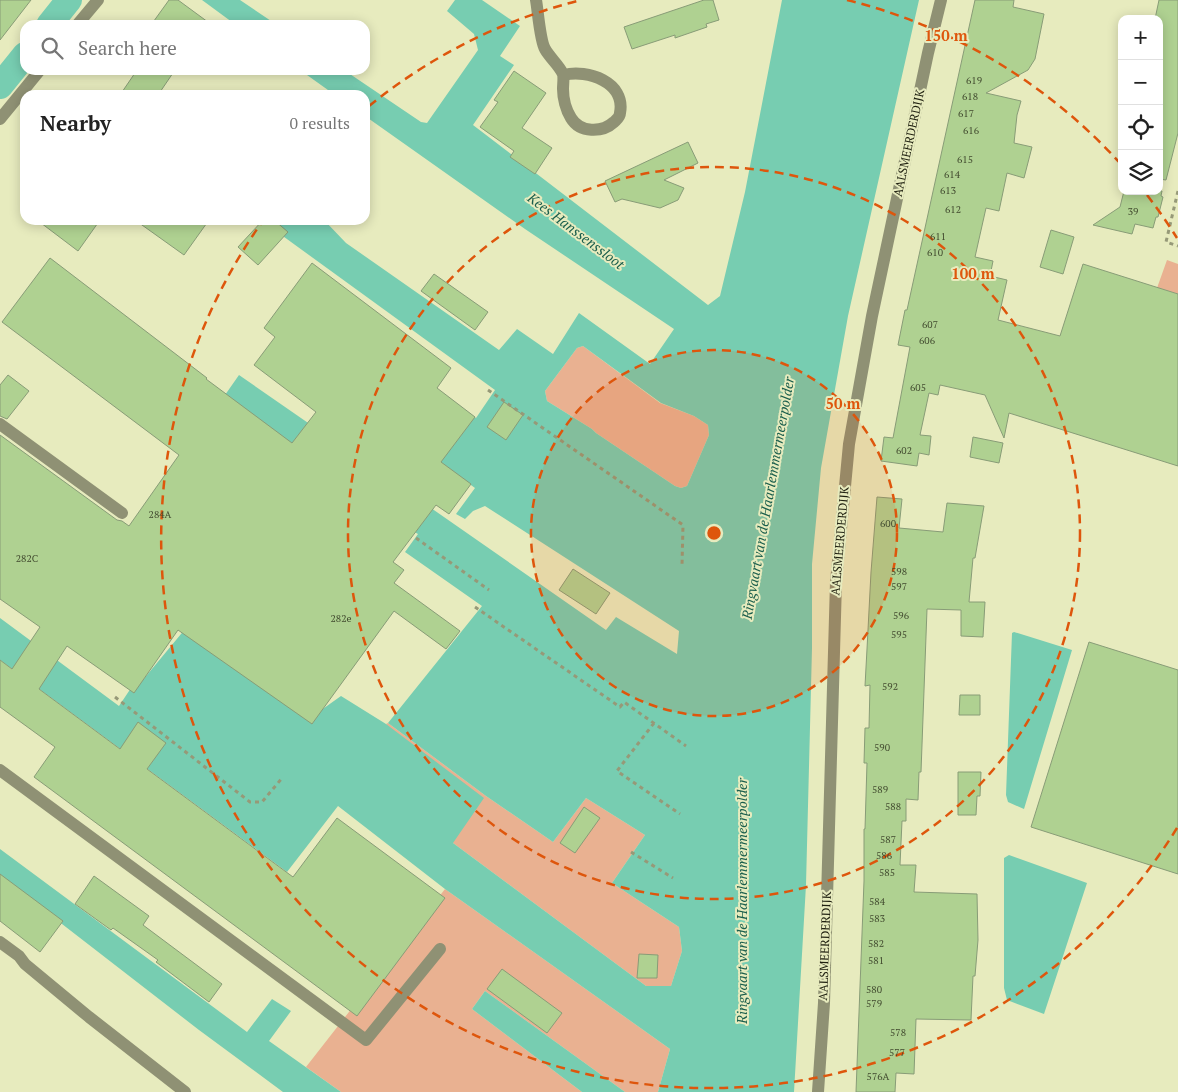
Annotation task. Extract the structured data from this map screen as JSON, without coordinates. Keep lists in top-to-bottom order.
{
  "streets": {
    "street": ["AALSMEERDERDIJK"]
  },
  "water": ["Kees Hanssenssloot", "Ringvaart van de Haarlemmermeerpolder"],
  "house_numbers": [
    "619",
    "618",
    "617",
    "616",
    "615",
    "614",
    "613",
    "612",
    "39",
    "611",
    "610",
    "607",
    "606",
    "605",
    "602",
    "284A",
    "600",
    "282C",
    "598",
    "597",
    "596",
    "282e",
    "595",
    "592",
    "590",
    "589",
    "588",
    "587",
    "586",
    "585",
    "584",
    "583",
    "582",
    "581",
    "580",
    "579",
    "578",
    "577",
    "576A"
  ],
  "page": {
    "map_buttons": ["+", "−"],
    "search": "Search here",
    "heading": ["Nearby", "0 results"]
  },
  "rings": ["150 m", "100 m", "50 m"]
}
